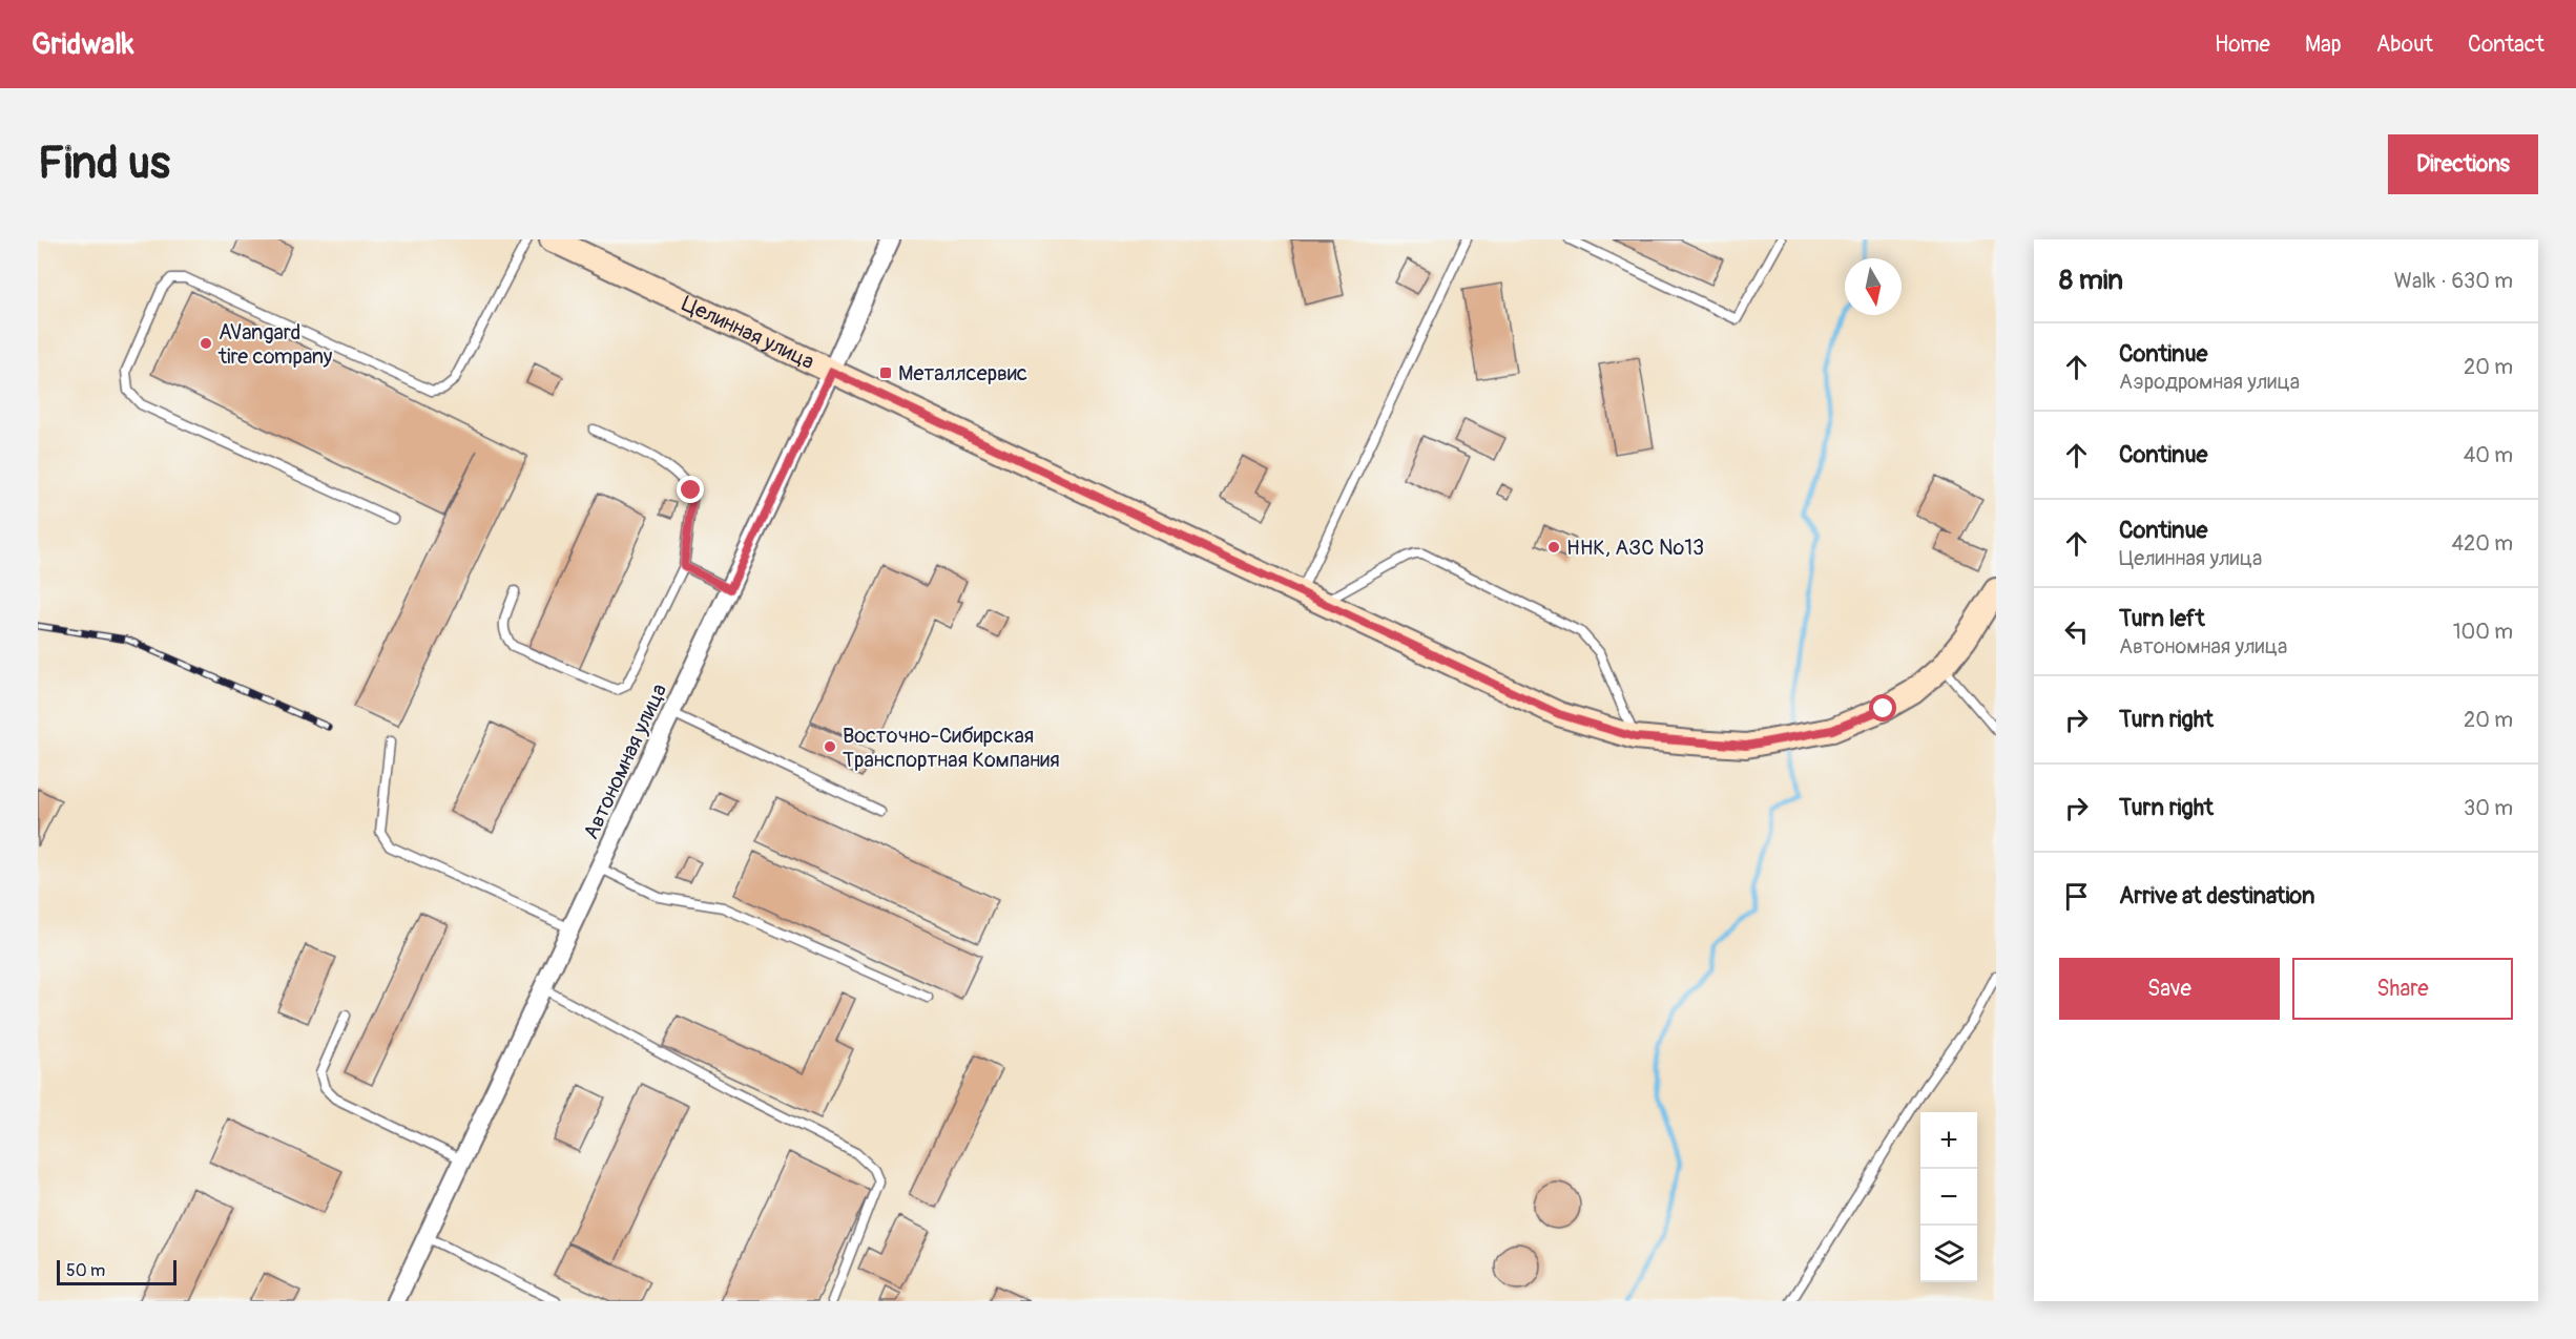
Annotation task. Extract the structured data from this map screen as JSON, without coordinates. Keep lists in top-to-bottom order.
{
  "streets": {
    "street": ["Целинная улица", "Автономная улица"]
  },
  "crossings": [
    ["Целинная улица", "Автономная улица"]
  ],
  "places": {
    "other": ["AVangard tire company", "ННК, АЗС №13", "Восточно-Сибирская Транспортная Компания"],
    "transit": ["Металлсервис"]
  },
  "scale_bar": "50 m",
  "north": "bottom",
  "page": {
    "header": "Gridwalk",
    "nav": [
      "Home",
      "Map",
      "About",
      "Contact"
    ],
    "buttons": [
      "Directions",
      ["Save", "Share"]
    ],
    "title": "Find us",
    "heading": ["8 min", "Walk · 630 m"],
    "list": [
      ["Continue", "Аэродромная улица", "20 m"],
      ["Continue", "40 m"],
      ["Continue", "Целинная улица", "420 m"],
      ["Turn left", "Автономная улица", "100 m"],
      ["Turn right", "20 m"],
      ["Turn right", "30 m"],
      "Arrive at destination"
    ],
    "map_buttons": ["+", "−"],
    "scale": "50 m"
  }
}
